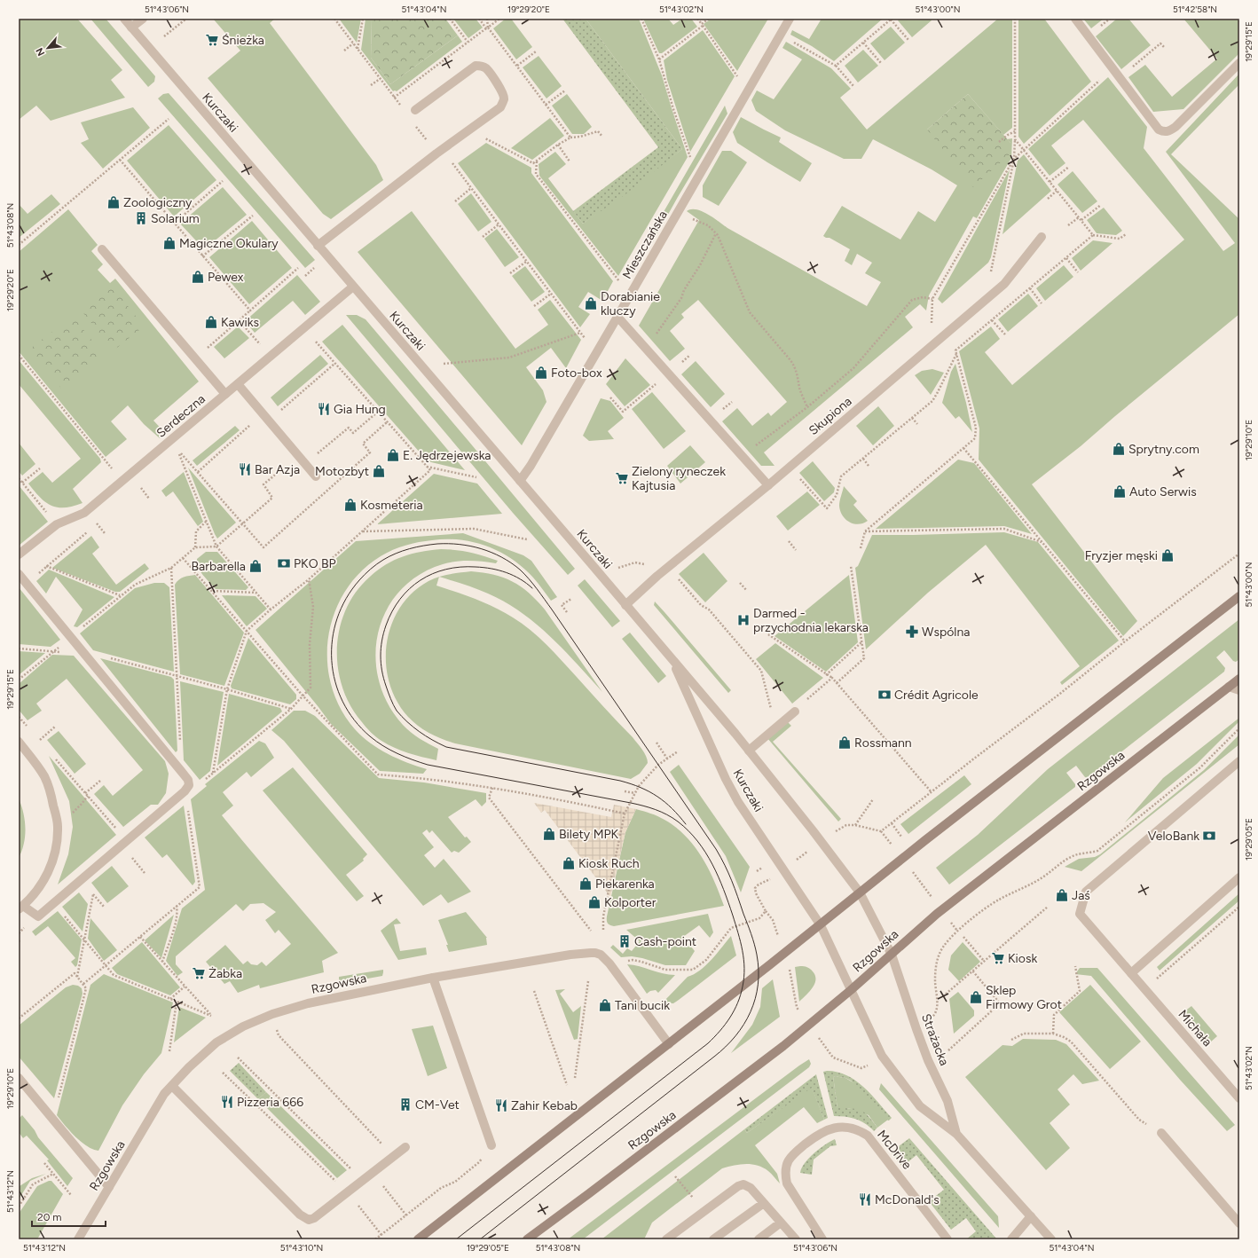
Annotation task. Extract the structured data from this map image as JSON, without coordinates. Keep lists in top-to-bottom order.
{
  "streets": {
    "main road": ["Rzgowska"],
    "street": [
      "Kurczaki",
      "Mieszczańska",
      "Serdeczna",
      "Skupiona",
      "Michała",
      "Strażacka",
      "McDrive"
    ]
  },
  "crossings": [
    ["Kurczaki", "Mieszczańska"],
    ["Kurczaki", "Serdeczna"],
    ["Kurczaki", "Skupiona"],
    ["Kurczaki", "Rzgowska"],
    ["Kurczaki", "Strażacka"],
    ["Rzgowska", "Strażacka"]
  ],
  "places": {
    "supermarket": [
      "Śnieżka",
      "Zielony ryneczek Kajtusia",
      "Kiosk",
      "Żabka"
    ],
    "shop": [
      "Zoologiczny",
      "Magiczne Okulary",
      "Pewex",
      "Dorabianie kluczy",
      "Kawiks",
      "Foto-box",
      "Sprytny.com",
      "E. Jędrzejewska",
      "Motozbyt",
      "Auto Serwis",
      "Kosmeteria",
      "Fryzjer męski",
      "Barbarella",
      "Rossmann",
      "Bilety MPK",
      "Kiosk Ruch",
      "Piekarenka",
      "Jaś",
      "Kolporter",
      "Sklep Firmowy Grot",
      "Tani bucik"
    ],
    "building": ["Solarium", "Cash-point", "CM-Vet"],
    "restaurant": [
      "Gia Hung",
      "Bar Azja",
      "Pizzeria 666",
      "Zahir Kebab",
      "McDonald's"
    ],
    "bank": ["PKO BP", "Crédit Agricole", "VeloBank"],
    "hospital": ["Darmed - przychodnia lekarska"],
    "pharmacy": ["Wspólna"]
  },
  "scale_bar": "20 m",
  "north": "bottom left",
  "coordinates": [
    "51°43'06\"N",
    "51°43'04\"N",
    "19°29'20\"E",
    "51°43'02\"N",
    "51°43'00\"N",
    "51°42'58\"N",
    "19°29'15\"E",
    "51°43'08\"N",
    "19°29'10\"E",
    "19°29'05\"E",
    "51°43'12\"N",
    "51°43'10\"N"
  ]
}
